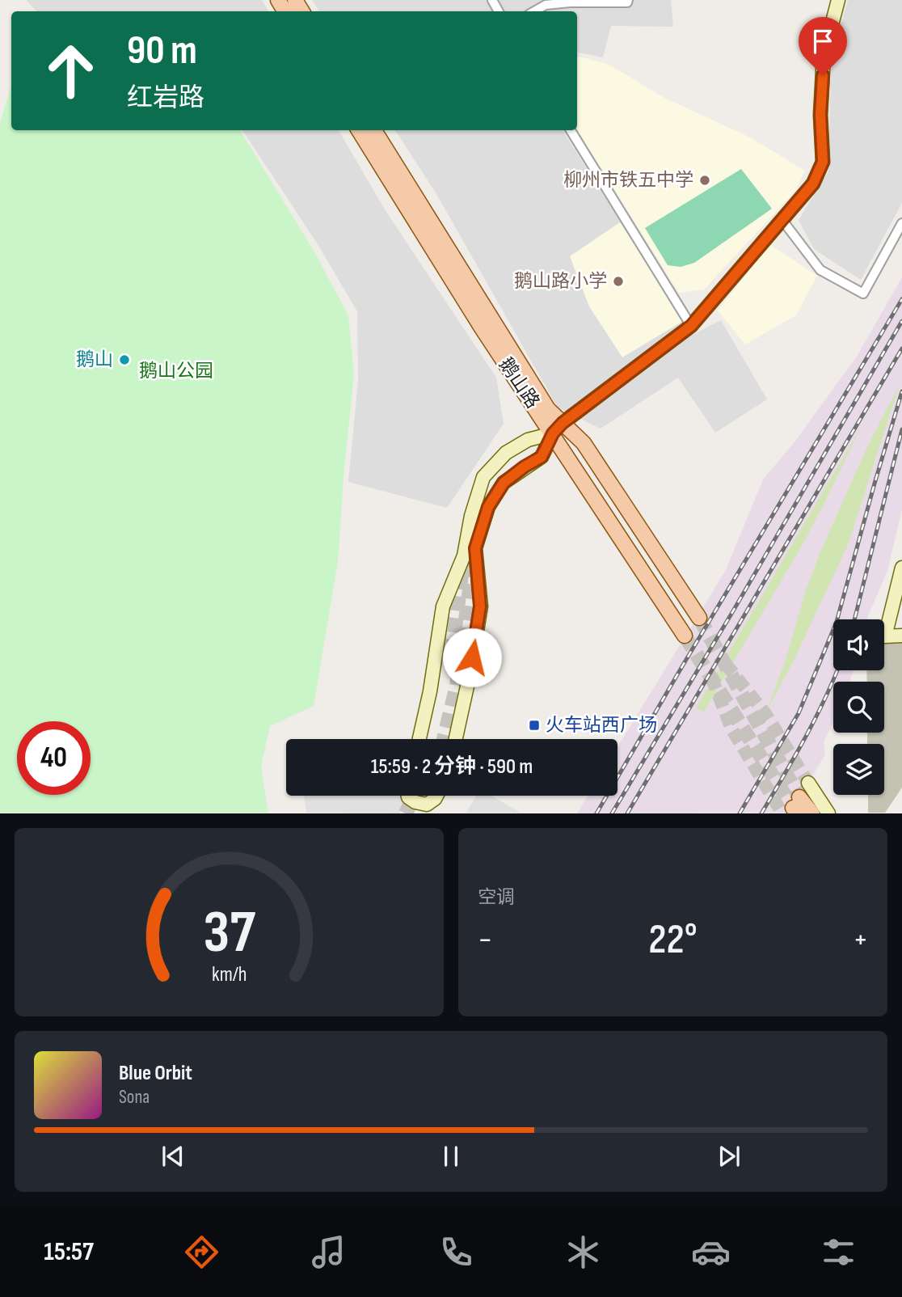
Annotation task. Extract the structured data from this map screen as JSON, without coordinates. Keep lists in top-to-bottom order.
{
  "streets": {
    "main road": ["鹅山路"]
  },
  "parks": ["鹅山公园"],
  "places": {
    "other": ["柳州市铁五中学", "鹅山路小学", "鹅山"],
    "transit": ["火车站西广场"]
  },
  "page": {
    "turn": ["90 m", "红岩路"],
    "limit": "40",
    "trip": "15:59 · 2 分钟 · 590 m",
    "tile": "空调",
    "heat": ["−", "22°", "+"],
    "song": ["Blue Orbit", "Sona"],
    "tabs": "15:57",
    "gauge": ["37", "km/h"]
  }
}
